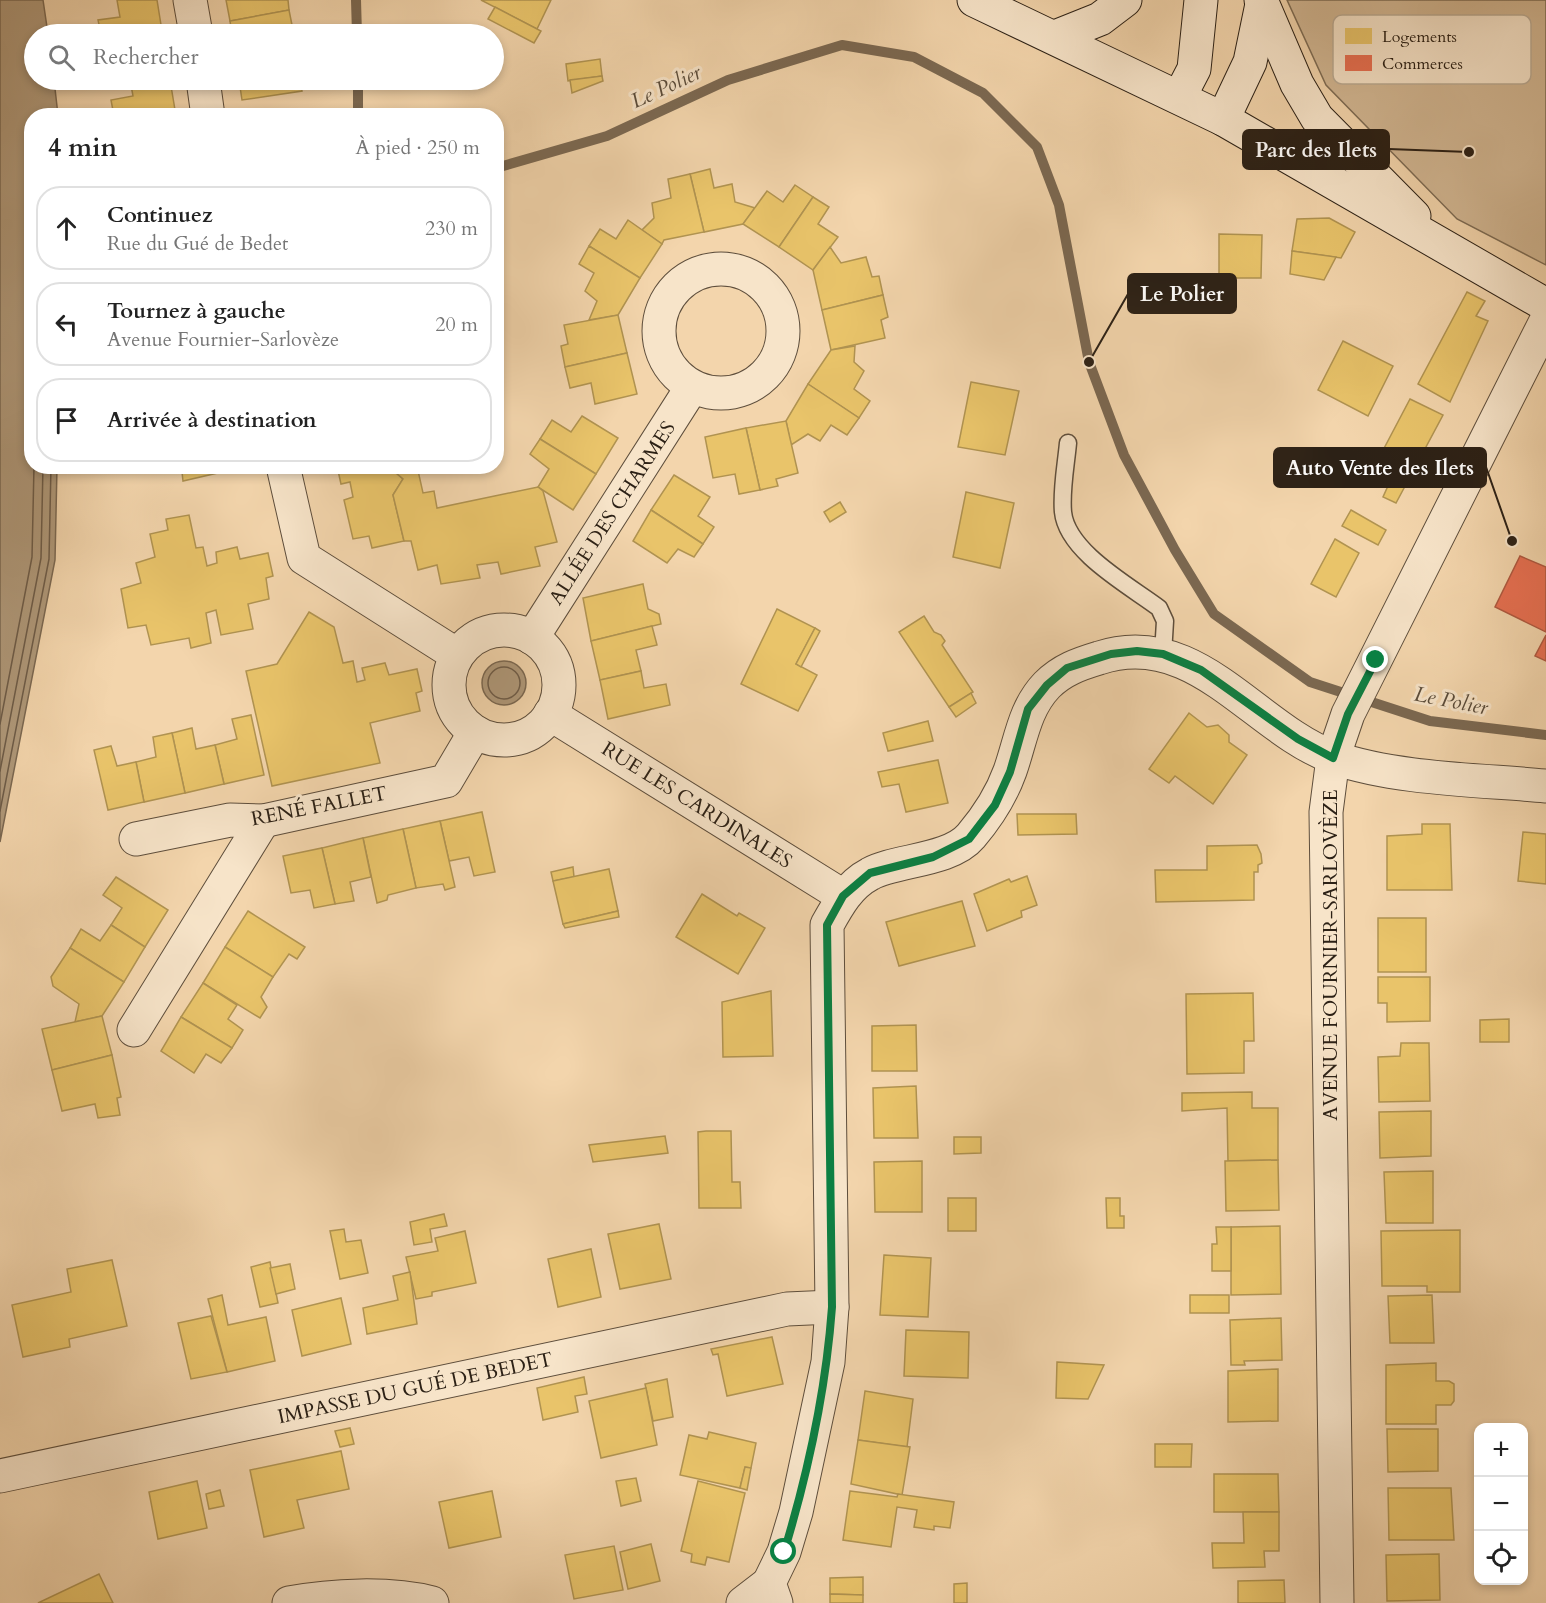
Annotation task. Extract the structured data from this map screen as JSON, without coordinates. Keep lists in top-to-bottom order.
{
  "streets": {
    "street": [
      "ALLÉE DES CHARMES",
      "RUE LES CARDINALES",
      "RENÉ FALLET",
      "AVENUE FOURNIER-SARLOVÈZE",
      "IMPASSE DU GUÉ DE BEDET"
    ]
  },
  "crossings": [
    ["ALLÉE DES CHARMES", "RUE LES CARDINALES"],
    ["ALLÉE DES CHARMES", "RENÉ FALLET"],
    ["RUE LES CARDINALES", "RENÉ FALLET"]
  ],
  "water": ["Le Polier"],
  "places": ["Parc des Ilets", "Le Polier", "Auto Vente des Ilets"],
  "legend": ["Logements", "Commerces"],
  "page": {
    "search": "Rechercher",
    "heading": ["4 min", "À pied · 250 m"],
    "list": [
      ["Continuez", "Rue du Gué de Bedet", "230 m"],
      ["Tournez à gauche", "Avenue Fournier-Sarlovèze", "20 m"],
      "Arrivée à destination"
    ],
    "map_buttons": ["+", "−"]
  }
}
